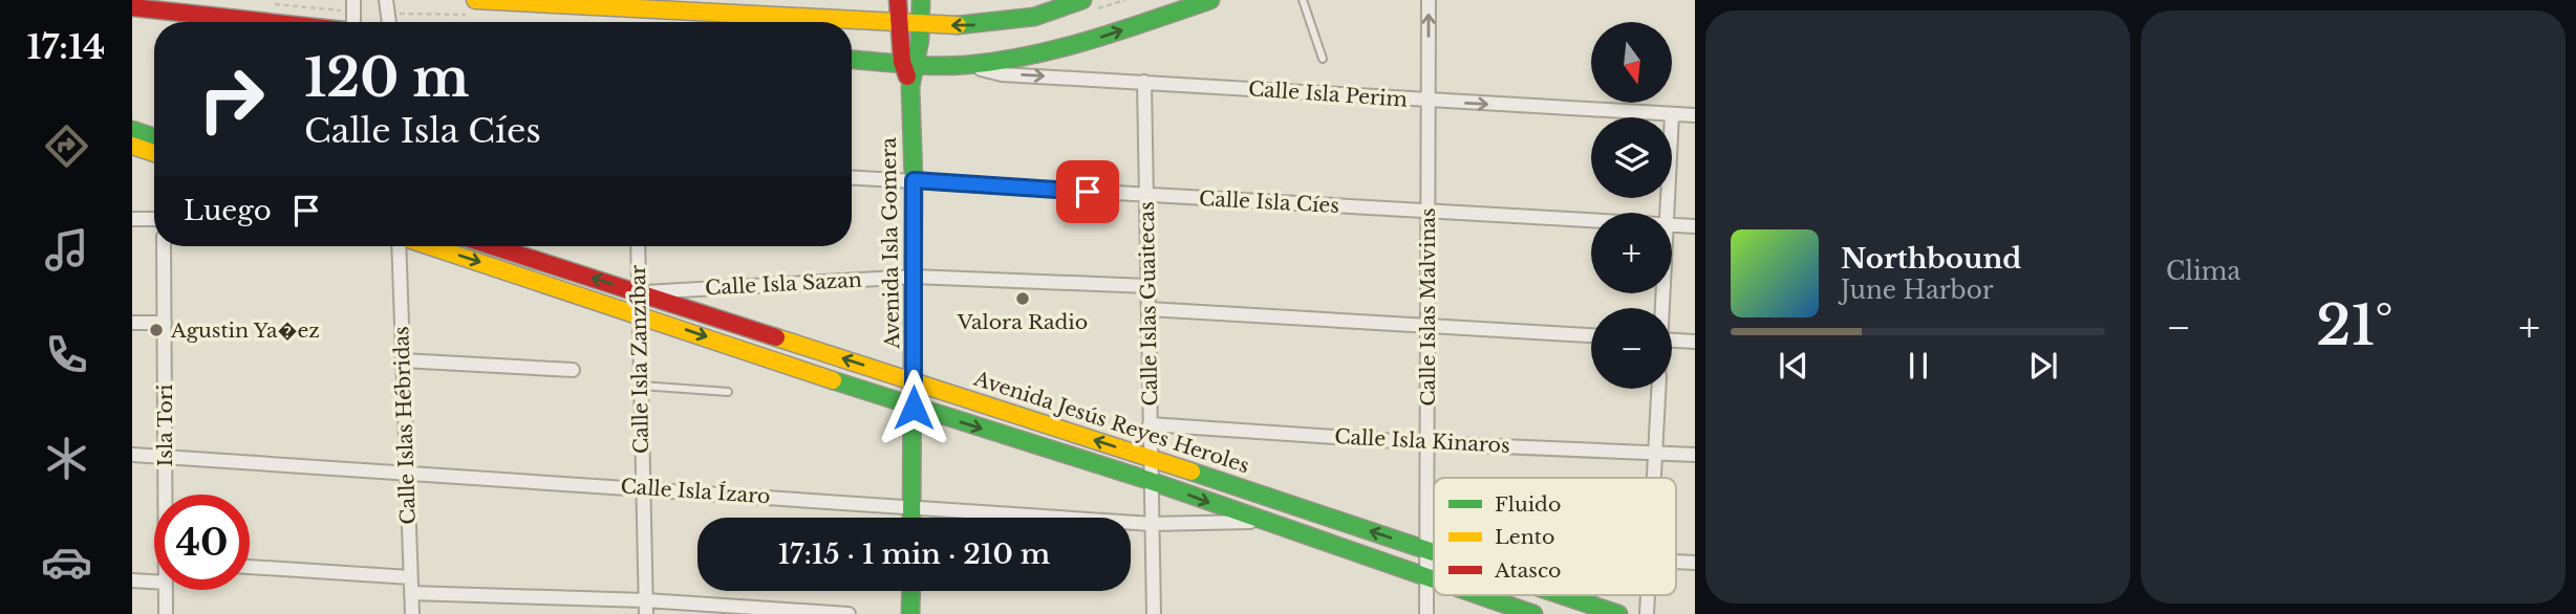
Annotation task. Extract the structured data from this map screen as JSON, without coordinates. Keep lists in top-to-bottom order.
{
  "streets": {
    "street": [
      "Calle Isla Perim",
      "Calle Isla Cíes",
      "Avenida Isla Gomera",
      "Calle Isla Sazan",
      "Calle Islas Guaitecas",
      "Calle Islas Malvinas",
      "Calle Isla Zanzíbar",
      "Avenida Jesús Reyes Heroles",
      "Isla Tori",
      "Calle Islas Hébridas",
      "Calle Isla Kinaros",
      "Calle Isla Ízaro"
    ]
  },
  "crossings": [
    ["Calle Isla Perim", "Calle Islas Guaitecas"],
    ["Calle Isla Perim", "Calle Islas Malvinas"],
    ["Calle Isla Cíes", "Avenida Isla Gomera"],
    ["Calle Isla Cíes", "Calle Islas Guaitecas"],
    ["Calle Isla Cíes", "Calle Islas Malvinas"],
    ["Avenida Isla Gomera", "Calle Isla Sazan"],
    ["Avenida Isla Gomera", "Avenida Jesús Reyes Heroles"],
    ["Avenida Isla Gomera", "Calle Isla Ízaro"],
    ["Calle Isla Sazan", "Calle Islas Guaitecas"],
    ["Calle Isla Sazan", "Calle Isla Zanzíbar"],
    ["Calle Isla Sazan", "Avenida Jesús Reyes Heroles"],
    ["Calle Islas Guaitecas", "Avenida Jesús Reyes Heroles"],
    ["Calle Islas Guaitecas", "Calle Isla Kinaros"],
    ["Calle Islas Guaitecas", "Calle Isla Ízaro"],
    ["Calle Islas Malvinas", "Avenida Jesús Reyes Heroles"],
    ["Calle Islas Malvinas", "Calle Isla Kinaros"],
    ["Calle Isla Zanzíbar", "Avenida Jesús Reyes Heroles"],
    ["Calle Isla Zanzíbar", "Calle Isla Ízaro"],
    ["Isla Tori", "Calle Isla Ízaro"],
    ["Calle Islas Hébridas", "Calle Isla Ízaro"]
  ],
  "places": ["Valora Radio", "Agustin Ya�ez"],
  "legend": ["Fluido", "Lento", "Atasco"],
  "north": "bottom",
  "page": {
    "tabs": "17:14",
    "tile": "Clima",
    "map_buttons": ["+", "−"],
    "turn": ["120 m", "Calle Isla Cíes"],
    "then": "Luego",
    "song": ["Northbound", "June Harbor"],
    "heat": ["−", "21°", "+"],
    "limit": "40",
    "trip": "17:15 · 1 min · 210 m"
  }
}
